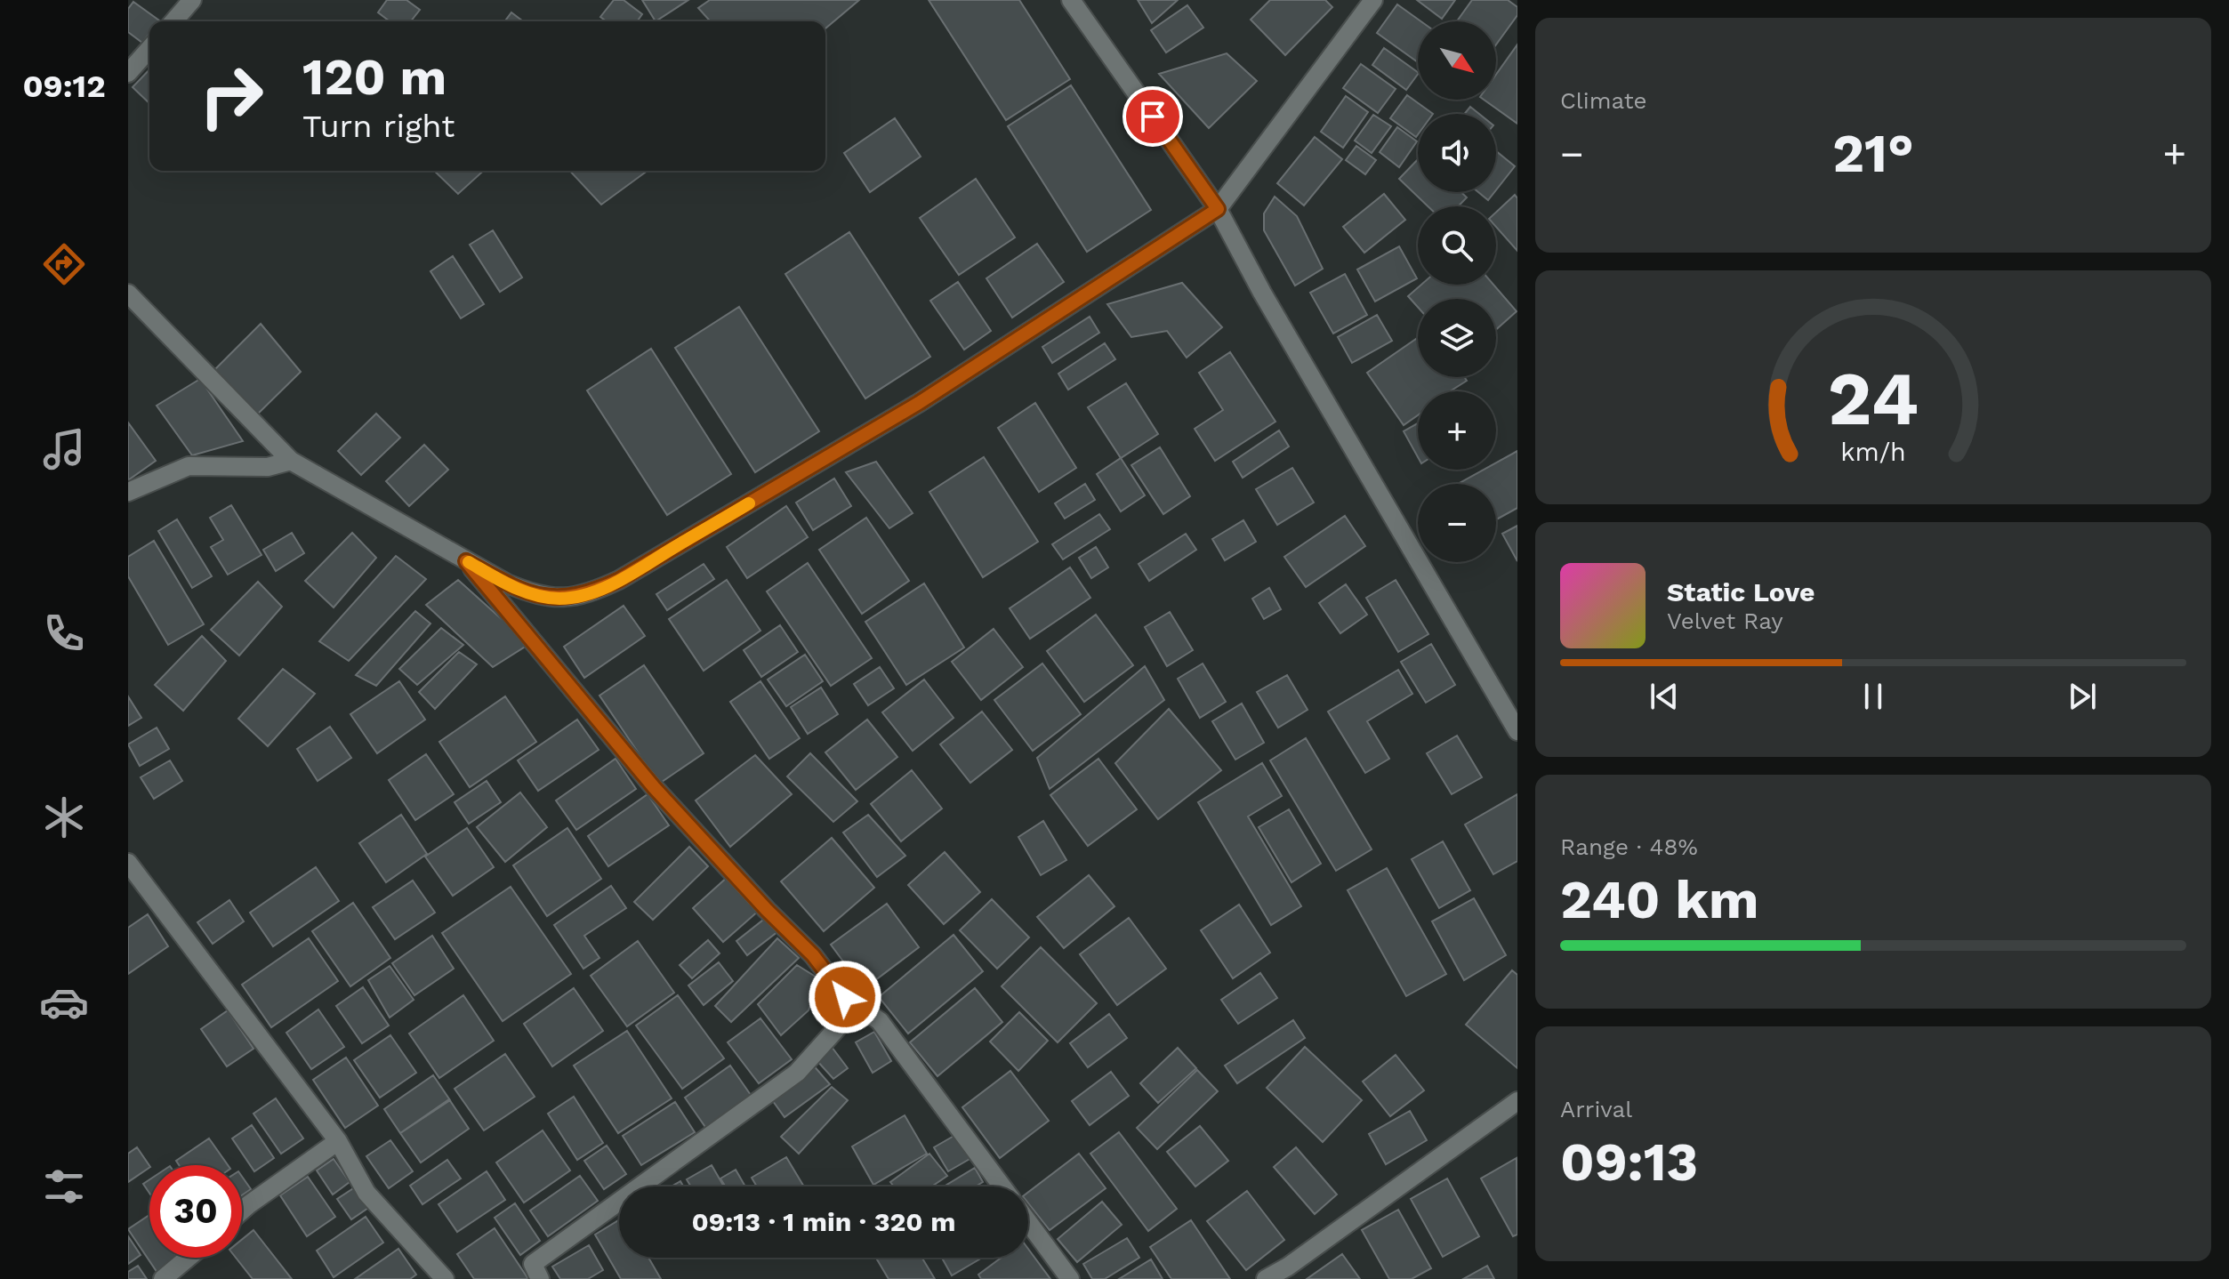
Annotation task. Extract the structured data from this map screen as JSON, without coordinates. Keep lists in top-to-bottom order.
{
  "north": "bottom right",
  "page": {
    "tabs": "09:12",
    "tile": [
      "Climate",
      ["Range · 48%", "240 km"],
      ["Arrival", "09:13"]
    ],
    "map_buttons": ["+", "−"],
    "turn": ["120 m", "Turn right"],
    "heat": ["−", "21°", "+"],
    "song": ["Static Love", "Velvet Ray"],
    "limit": "30",
    "trip": "09:13 · 1 min · 320 m",
    "gauge": ["24", "km/h"]
  }
}
